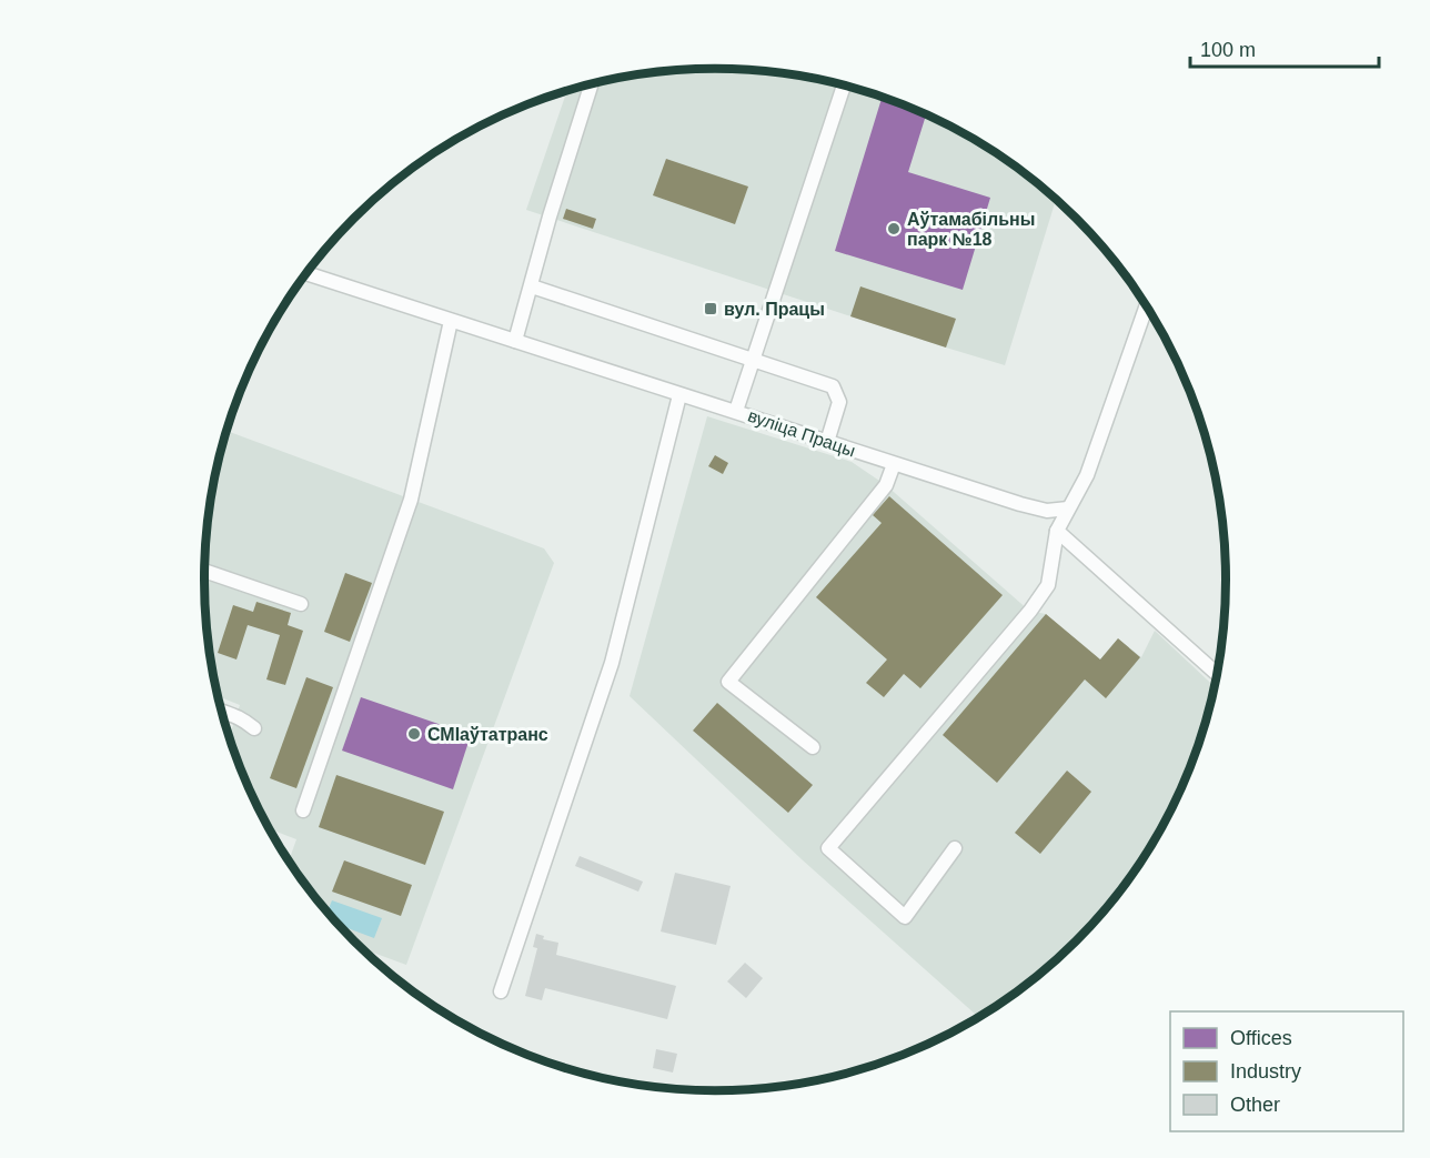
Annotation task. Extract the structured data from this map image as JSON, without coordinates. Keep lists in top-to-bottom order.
{
  "streets": {
    "street": ["вуліца Працы"]
  },
  "places": {
    "other": ["Аўтамабільны парк №18", "СМІаўтатранс"],
    "transit": ["вул. Працы"]
  },
  "legend": ["Offices", "Industry", "Other"],
  "scale_bar": "100 m"
}
